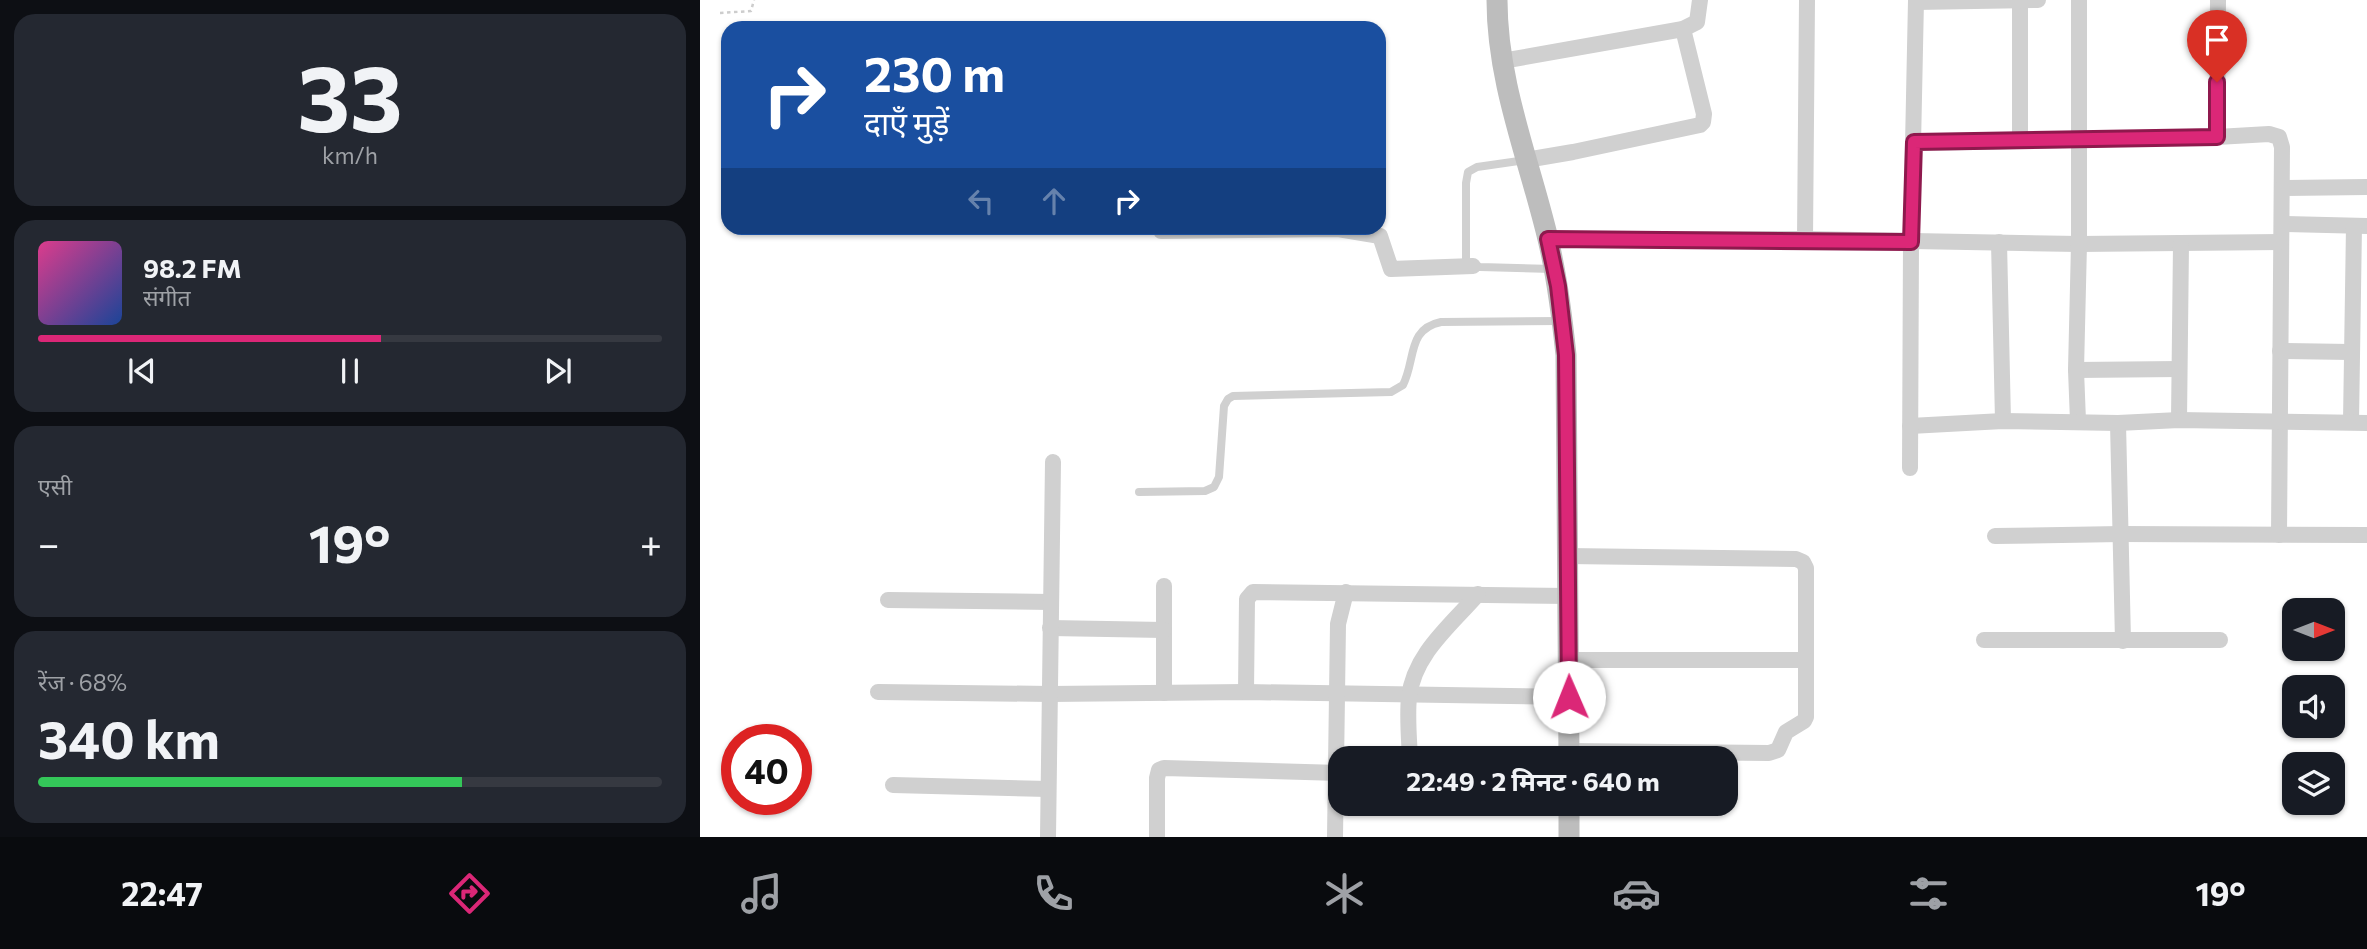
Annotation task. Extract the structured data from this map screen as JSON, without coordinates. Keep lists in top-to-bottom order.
{
  "north": "right",
  "page": {
    "tile": [
      ["33", "km/h"],
      "एसी",
      ["रेंज · 68%", "340 km"]
    ],
    "turn": ["230 m", "दाएँ मुड़ें"],
    "song": ["98.2 FM", "संगीत"],
    "heat": ["−", "19°", "+"],
    "limit": "40",
    "trip": "22:49 · 2 मिनट · 640 m",
    "tabs": ["22:47", "19°"]
  }
}
